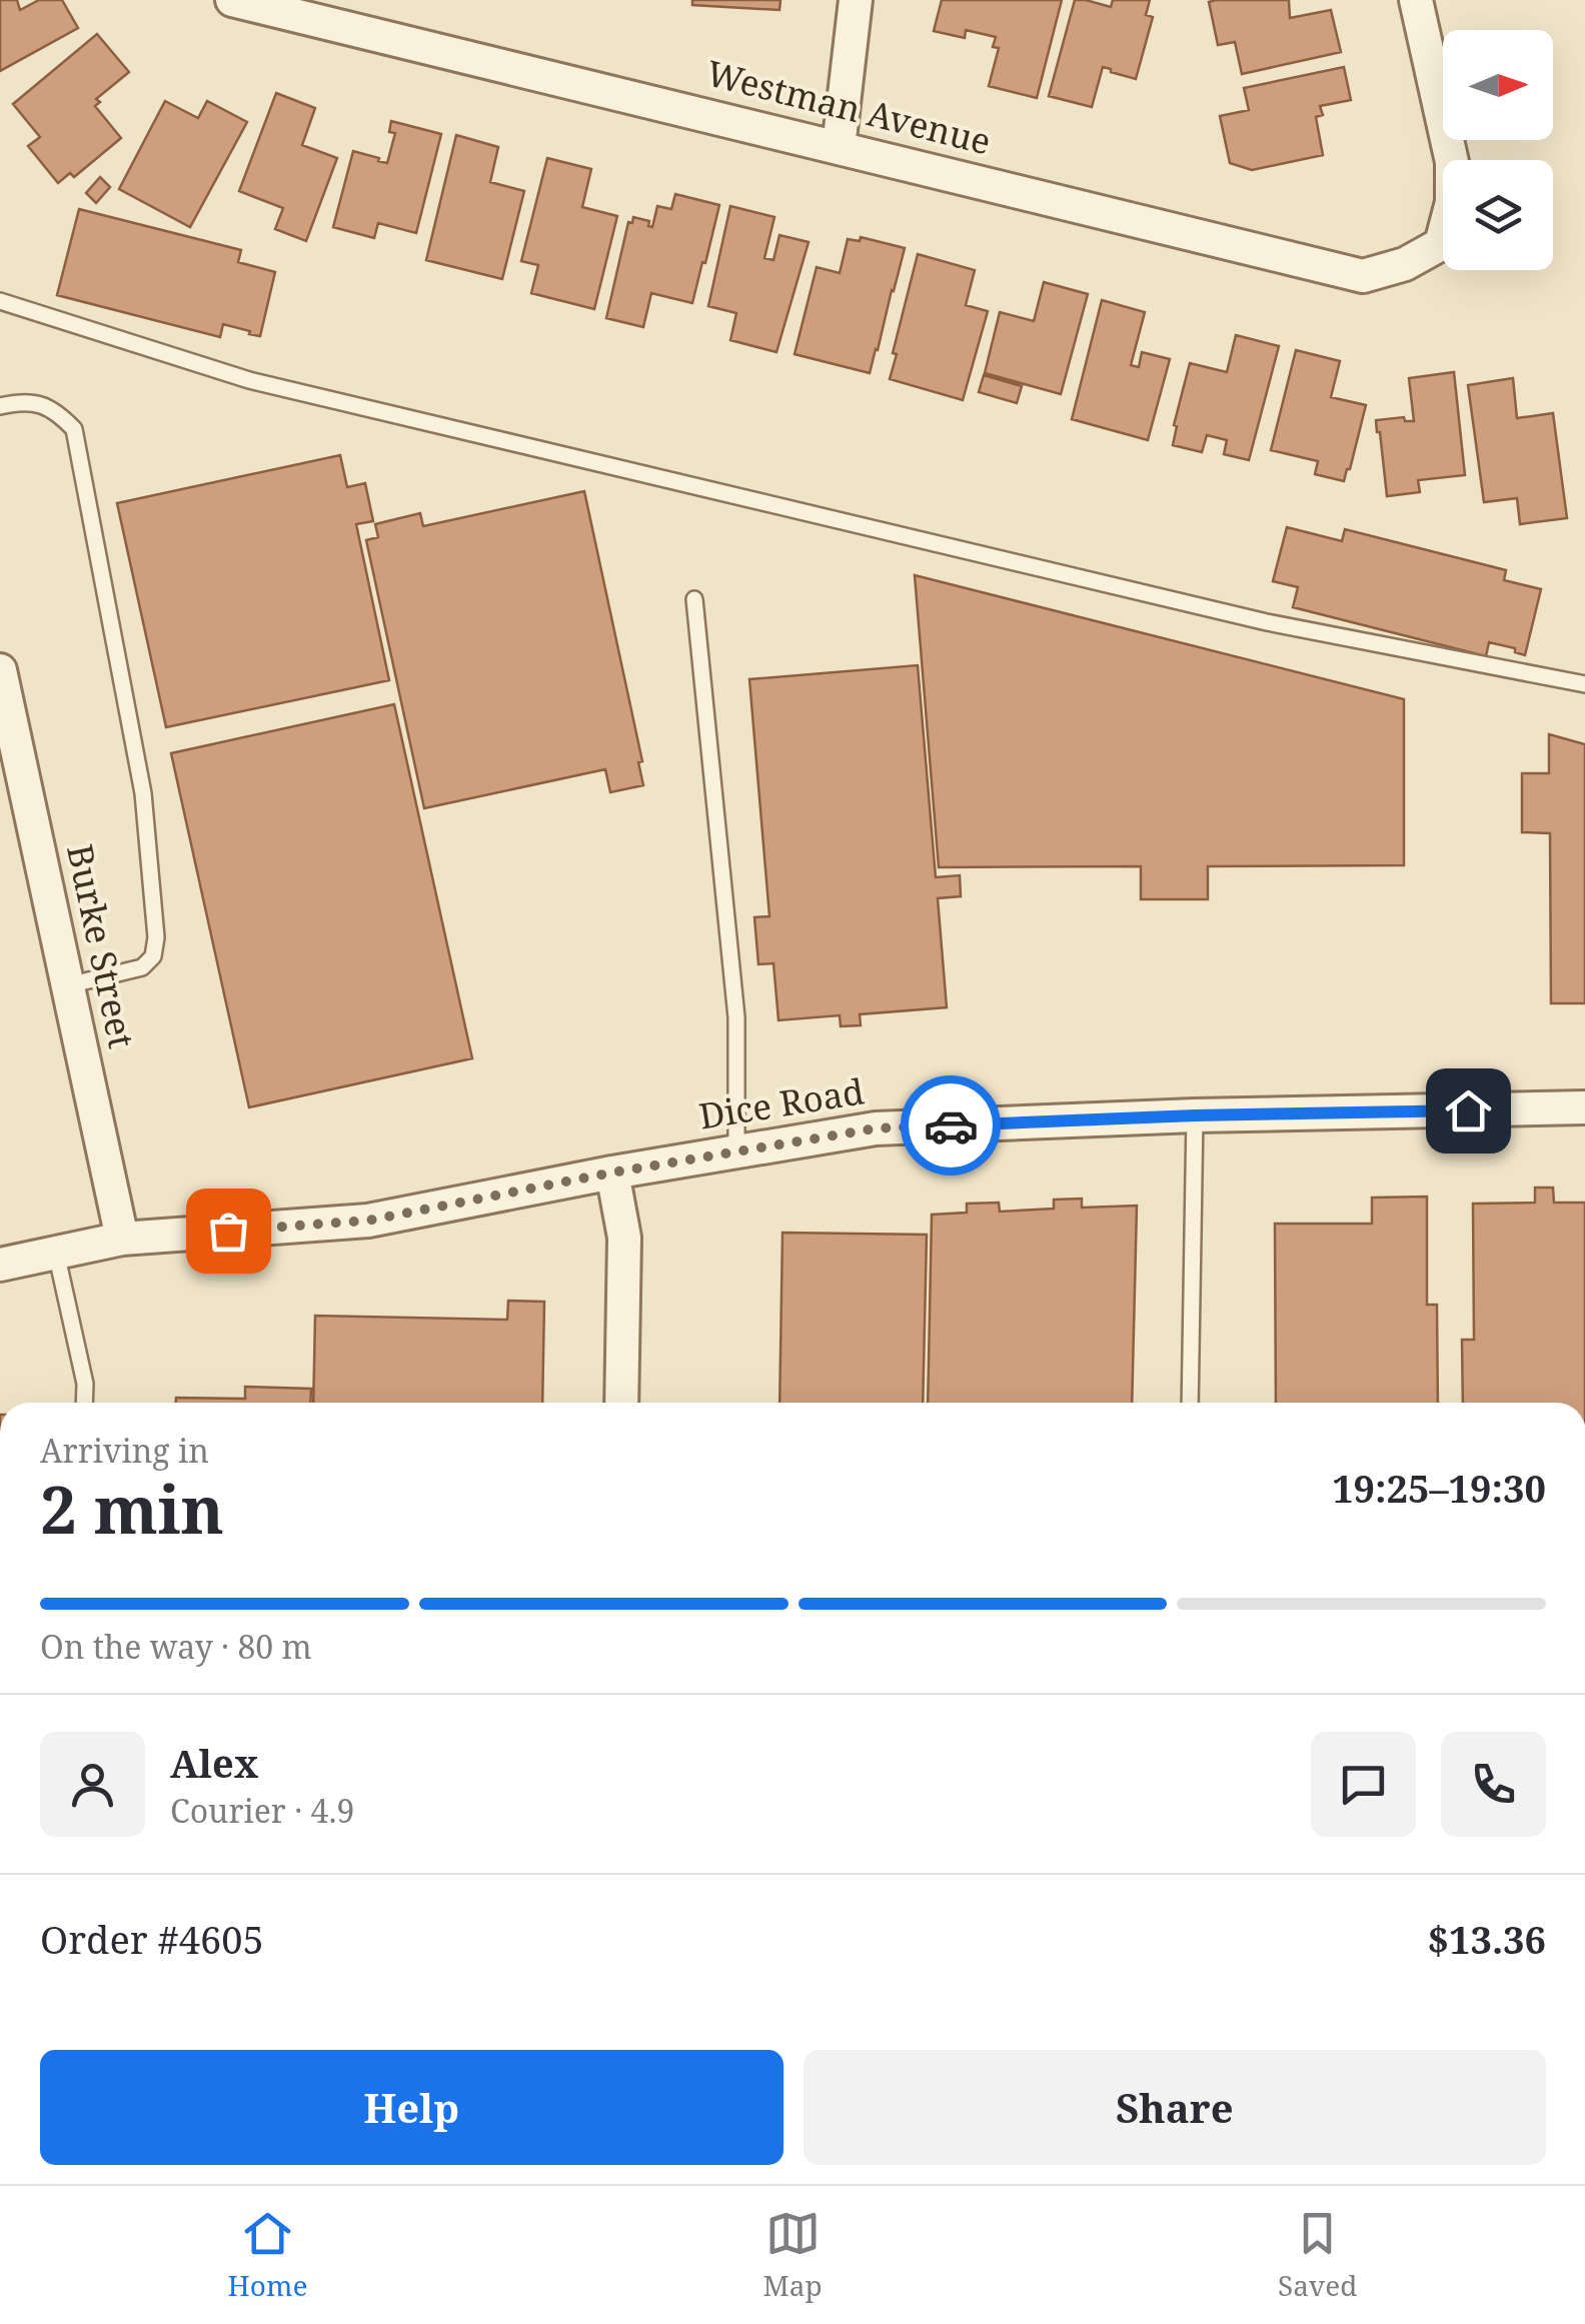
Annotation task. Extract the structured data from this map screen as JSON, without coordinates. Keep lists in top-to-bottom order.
{
  "streets": {
    "street": ["Westman Avenue", "Burke Street", "Dice Road"]
  },
  "crossings": [
    ["Burke Street", "Dice Road"]
  ],
  "north": "right",
  "page": {
    "heading": ["2 min", "Arriving in", "19:25–19:30"],
    "panel": [
      "Alex",
      "Courier · 4.9",
      "Order #4605",
      "$13.36"
    ],
    "bar": "On the way · 80 m",
    "buttons": ["Help", "Share"],
    "tabs": ["Home", "Map", "Saved"]
  }
}
